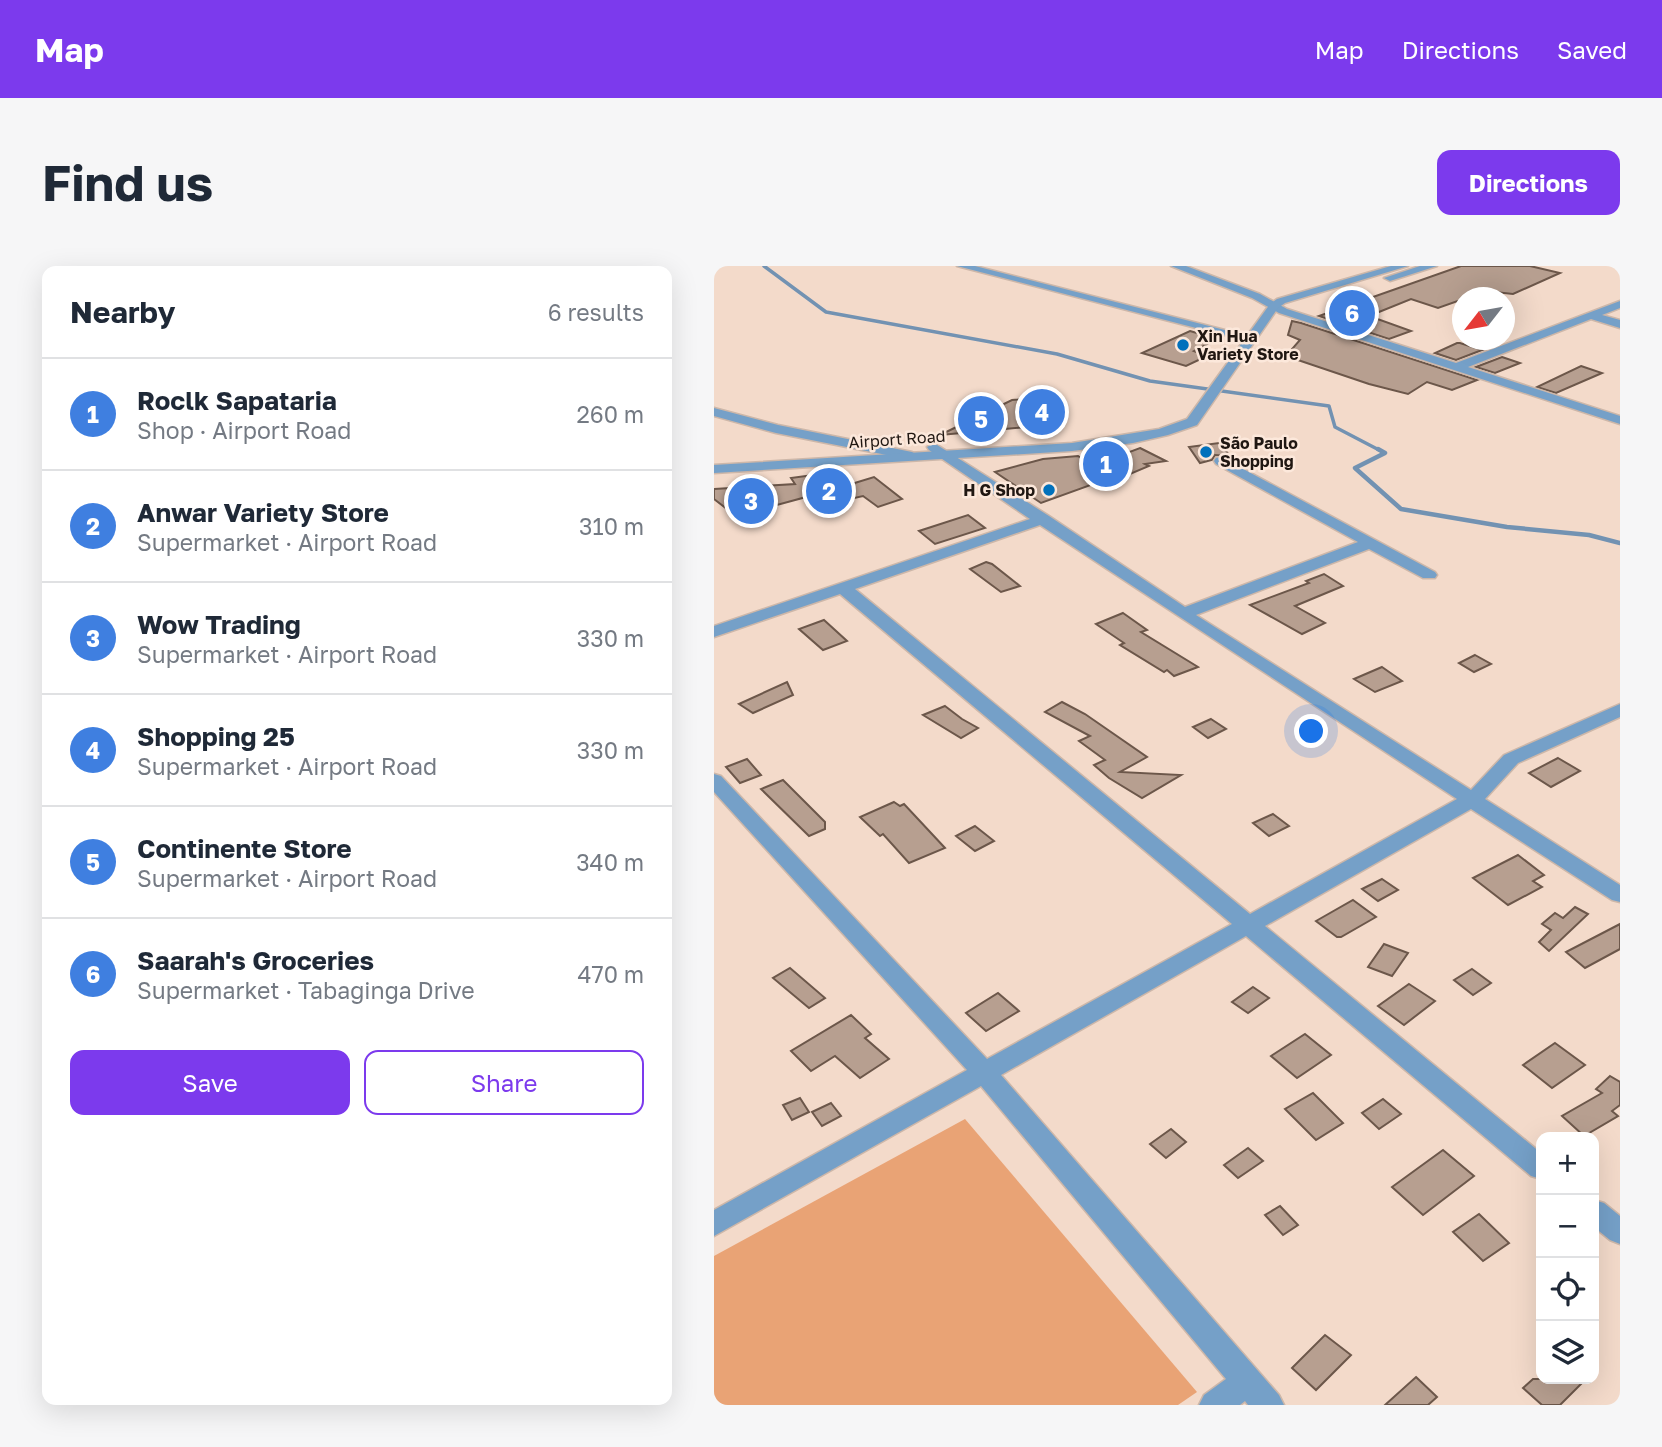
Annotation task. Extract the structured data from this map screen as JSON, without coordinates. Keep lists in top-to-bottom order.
{
  "streets": {
    "street": ["Airport Road"]
  },
  "places": ["Xin Hua Variety Store", "São Paulo Shopping", "H G Shop"],
  "north": "bottom left",
  "page": {
    "header": "Map",
    "nav": ["Map", "Directions", "Saved"],
    "buttons": [
      "Directions",
      ["Save", "Share"]
    ],
    "title": "Find us",
    "heading": ["Nearby", "6 results"],
    "pins": [
      "6",
      "4",
      "5",
      "1",
      "2",
      "3"
    ],
    "list": [
      {
        "mark": "1",
        "name": "Roclk Sapataria",
        "note": "Shop · Airport Road",
        "value": "260 m"
      },
      {
        "mark": "2",
        "name": "Anwar Variety Store",
        "note": "Supermarket · Airport Road",
        "value": "310 m"
      },
      {
        "mark": "3",
        "name": "Wow Trading",
        "note": "Supermarket · Airport Road",
        "value": "330 m"
      },
      {
        "mark": "4",
        "name": "Shopping 25",
        "note": "Supermarket · Airport Road",
        "value": "330 m"
      },
      {
        "mark": "5",
        "name": "Continente Store",
        "note": "Supermarket · Airport Road",
        "value": "340 m"
      },
      {
        "mark": "6",
        "name": "Saarah's Groceries",
        "note": "Supermarket · Tabaginga Drive",
        "value": "470 m"
      }
    ],
    "map_buttons": ["+", "−"]
  }
}
